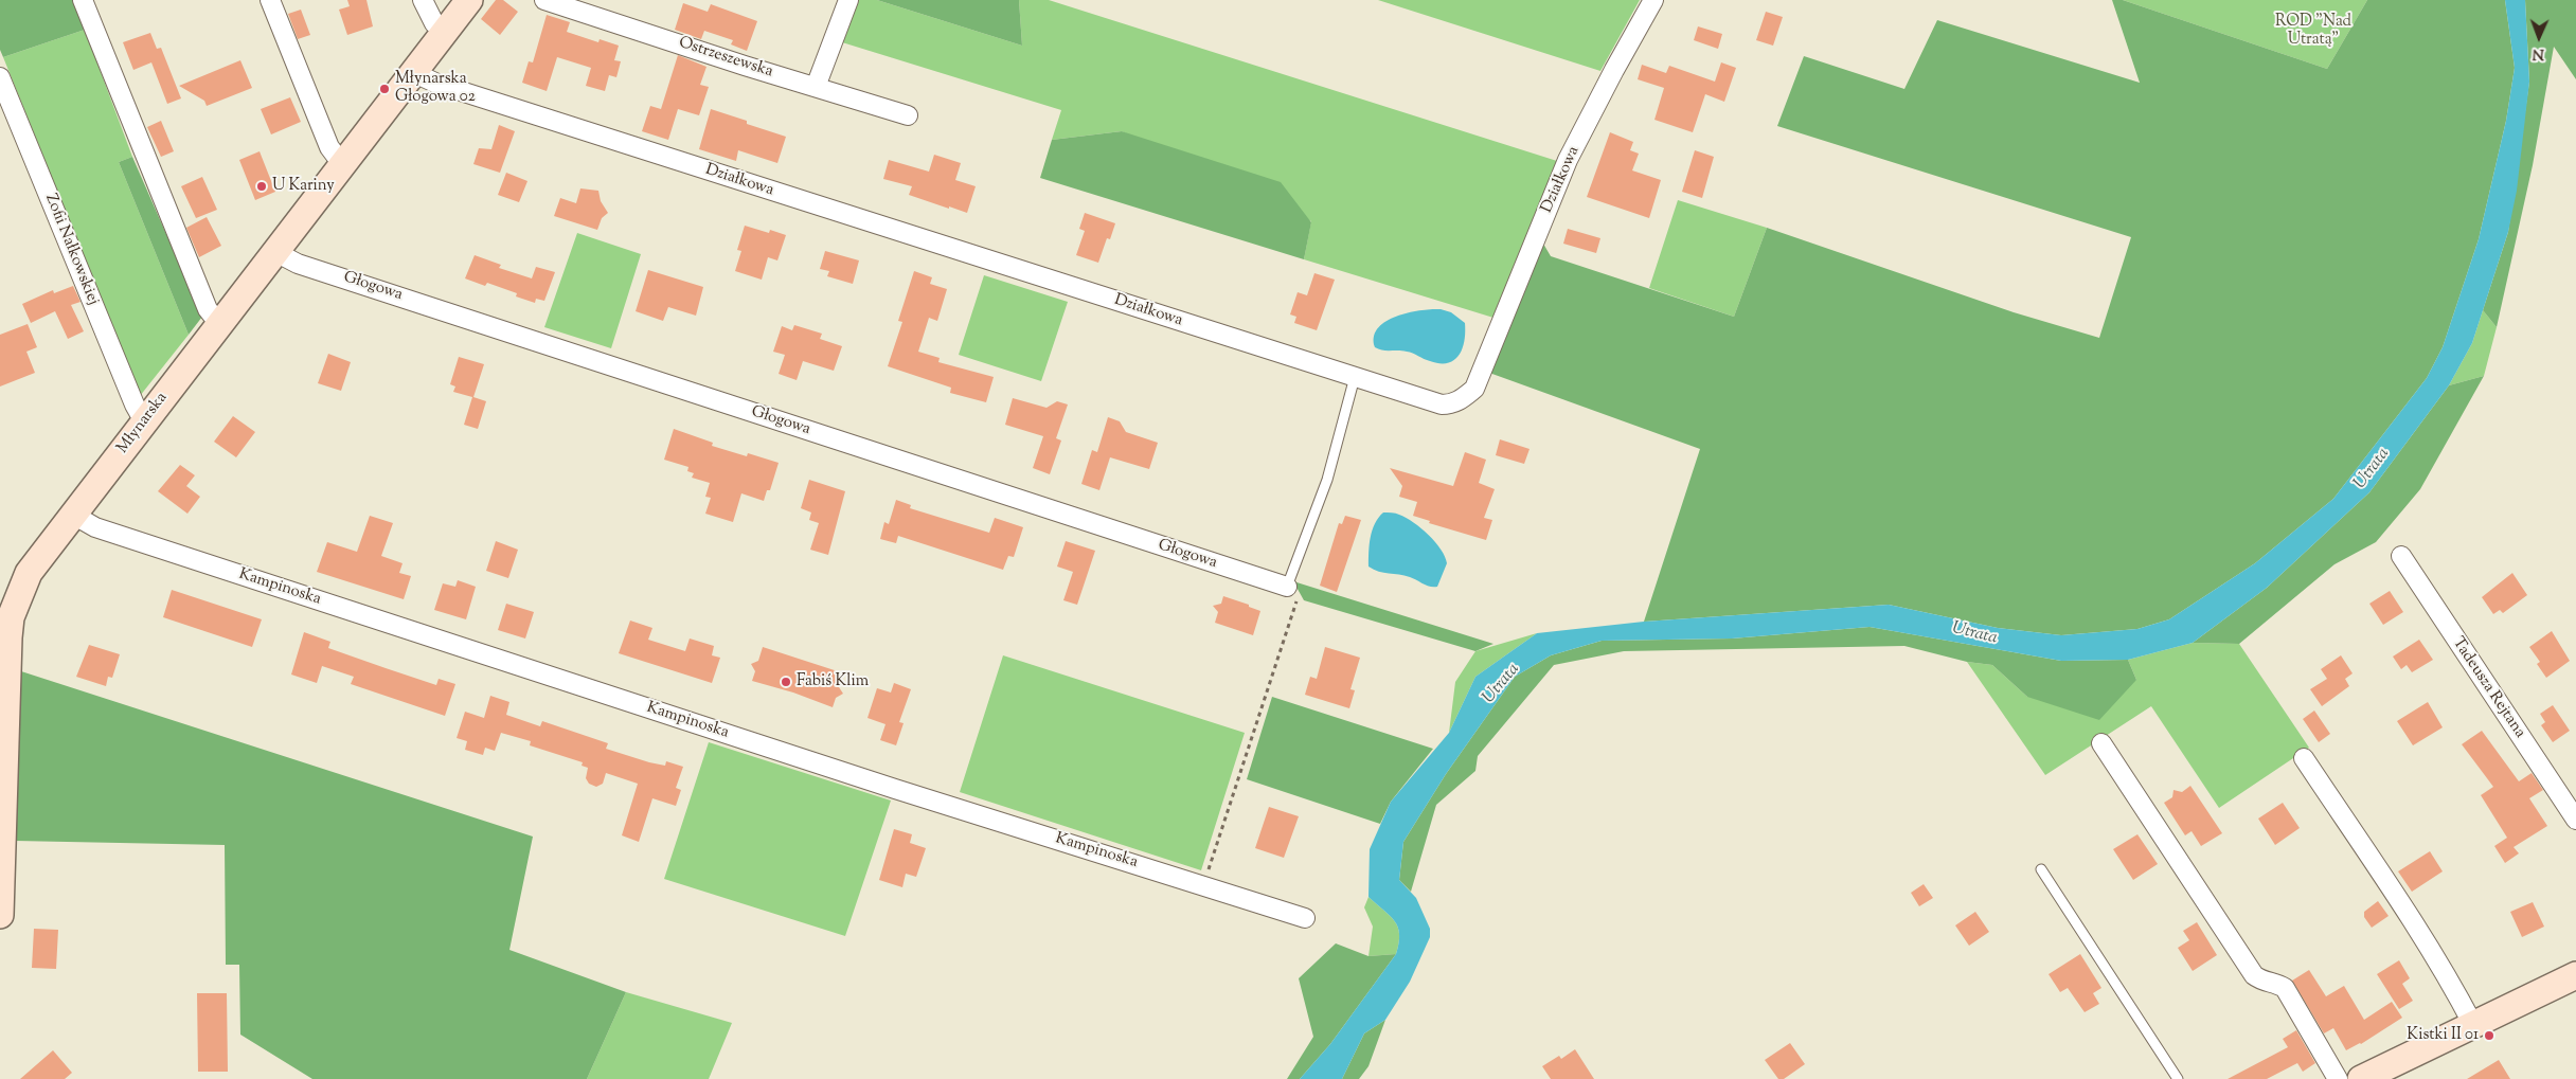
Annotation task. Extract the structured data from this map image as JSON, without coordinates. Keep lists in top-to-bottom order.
{
  "streets": {
    "street": [
      "Ostrzeszewska",
      "Działkowa",
      "Zofii Nałkowskiej",
      "Głogowa",
      "Młynarska",
      "Kampinoska",
      "Tadeusza Rejtana"
    ]
  },
  "crossings": [
    ["Działkowa", "Młynarska"],
    ["Zofii Nałkowskiej", "Młynarska"],
    ["Głogowa", "Młynarska"],
    ["Młynarska", "Kampinoska"]
  ],
  "water": ["Utrata"],
  "parks": ["ROD \"Nad Utratą\""],
  "places": [
    "Młynarska Głogowa 02",
    "U Kariny",
    "Fabiś Klim",
    "Kistki II 01"
  ],
  "north": "bottom"
}
